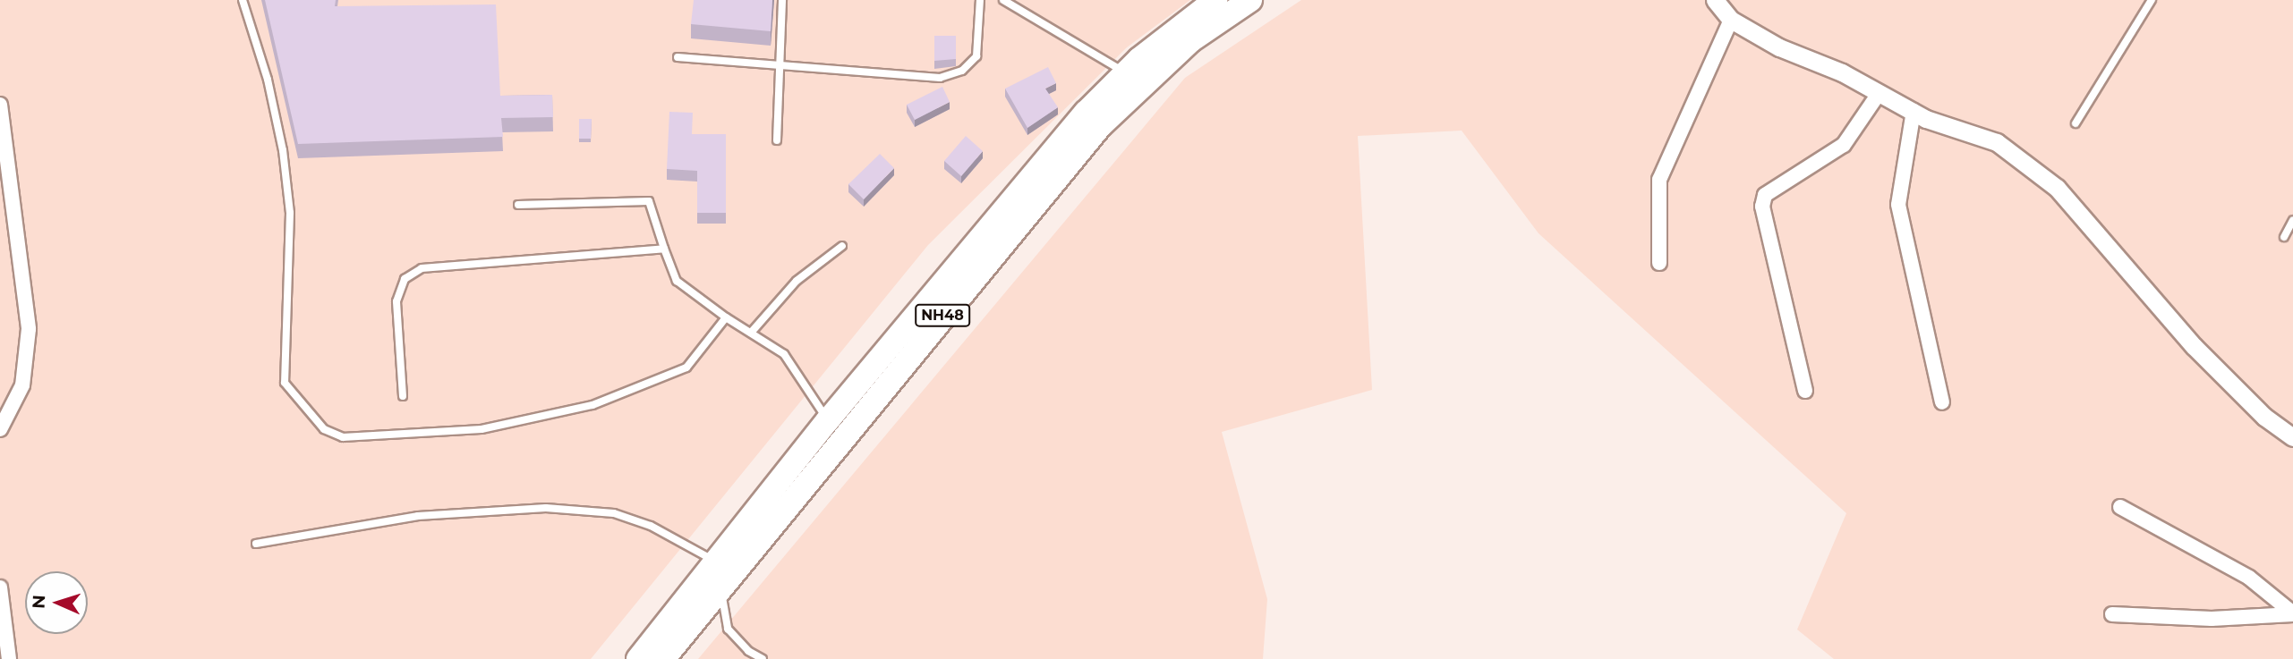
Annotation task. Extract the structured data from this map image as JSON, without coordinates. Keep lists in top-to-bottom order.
{
  "streets": {
    "highway": ["NH48"]
  },
  "north": "left"
}
